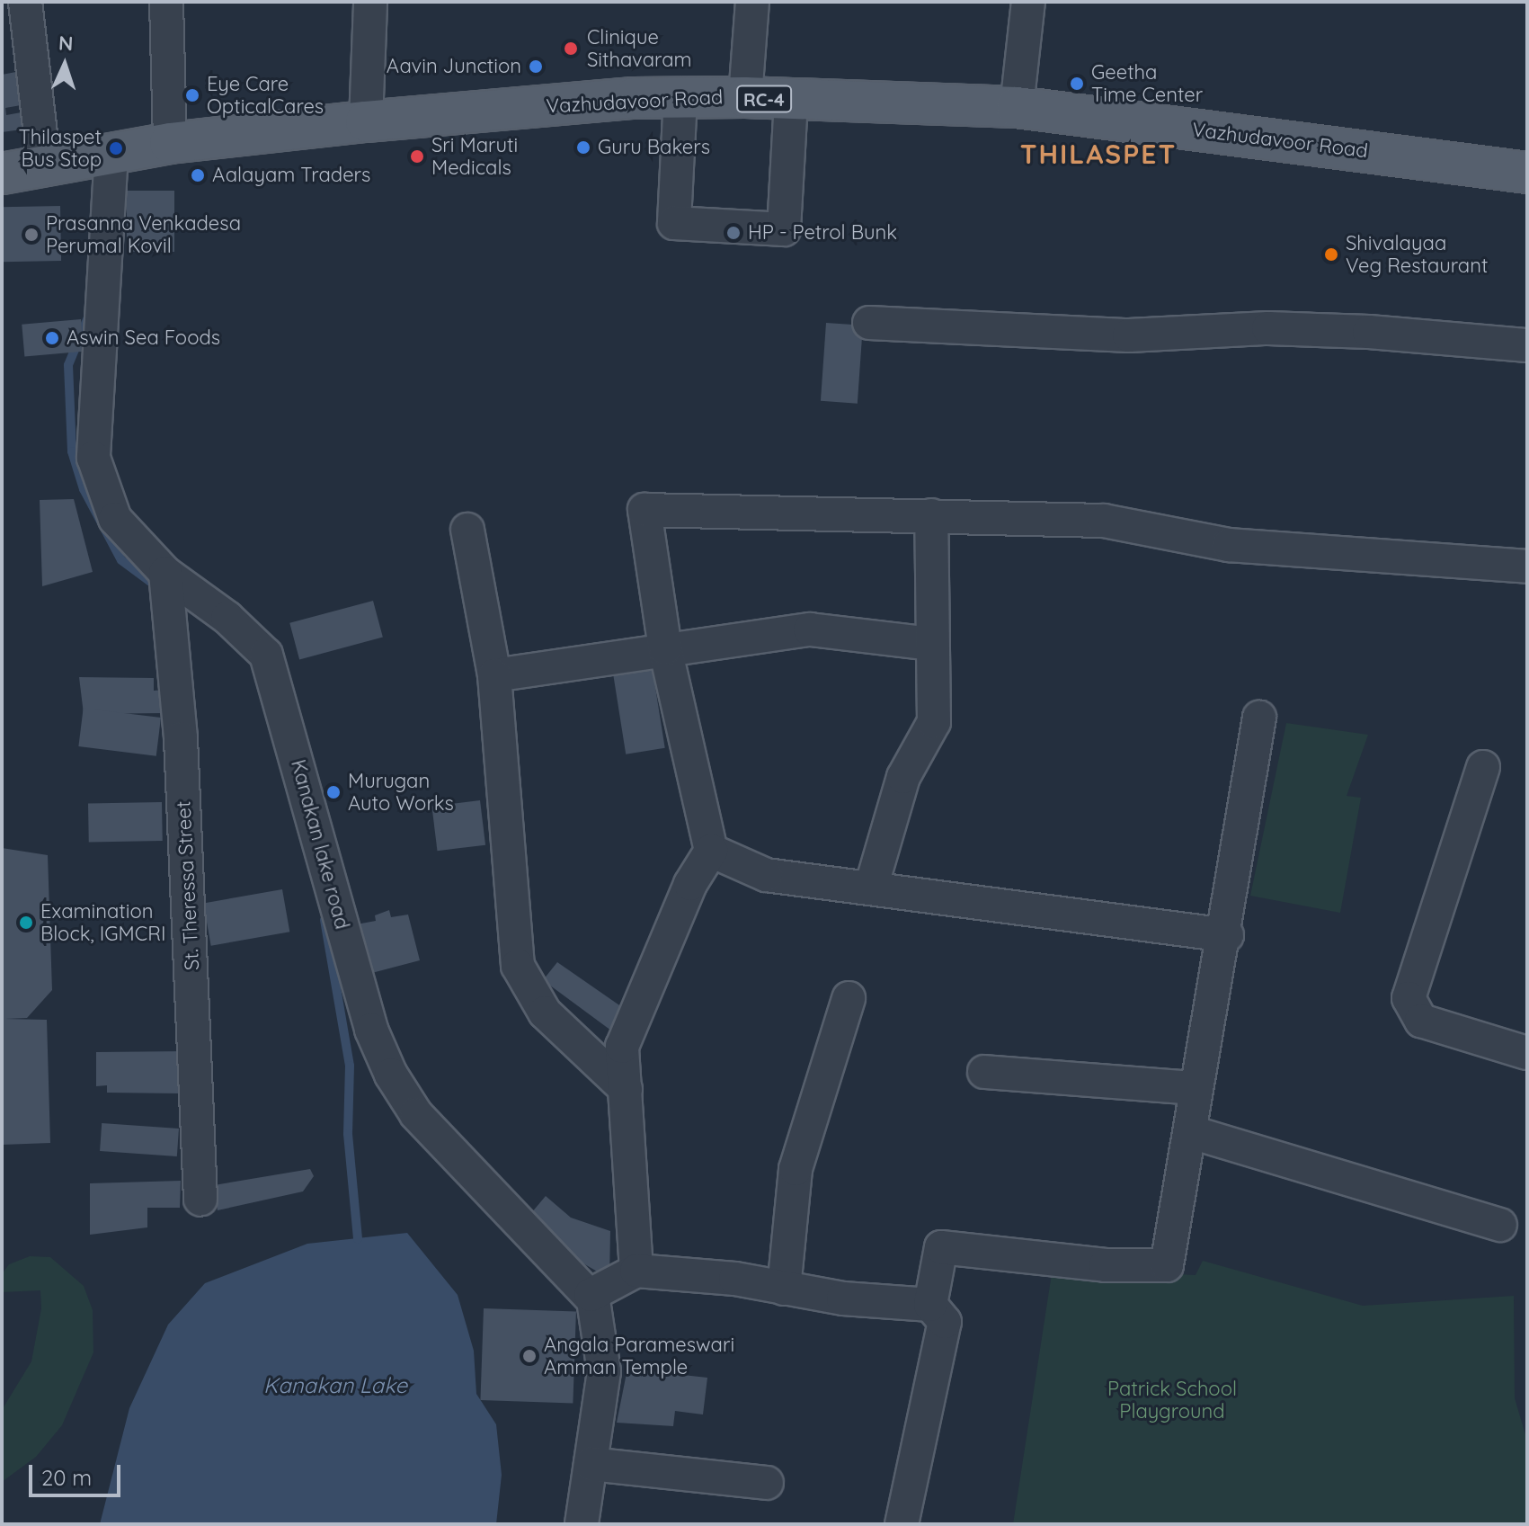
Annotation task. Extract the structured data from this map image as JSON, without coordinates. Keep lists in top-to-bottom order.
{
  "streets": {
    "main road": ["RC-4", "Vazhudavoor Road"],
    "street": ["Kanakan lake road", "St. Theressa Street"]
  },
  "crossings": [
    ["Vazhudavoor Road", "Kanakan lake road"],
    ["Kanakan lake road", "St. Theressa Street"]
  ],
  "districts": ["THILASPET"],
  "water": ["Kanakan Lake"],
  "parks": ["Patrick School Playground"],
  "places": [
    "Clinique Sithavaram",
    "Aavin Junction",
    "Geetha Time Center",
    "Eye Care OpticalCares",
    "Guru Bakers",
    "Thilaspet Bus Stop",
    "Sri Maruti Medicals",
    "Aalayam Traders",
    "HP - Petrol Bunk",
    "Prasanna Venkadesa Perumal Kovil",
    "Shivalayaa Veg Restaurant",
    "Aswin Sea Foods",
    "Murugan Auto Works",
    "Examination Block, IGMCRI",
    "Angala Parameswari Amman Temple"
  ],
  "scale_bar": "20 m",
  "north": "top"
}
